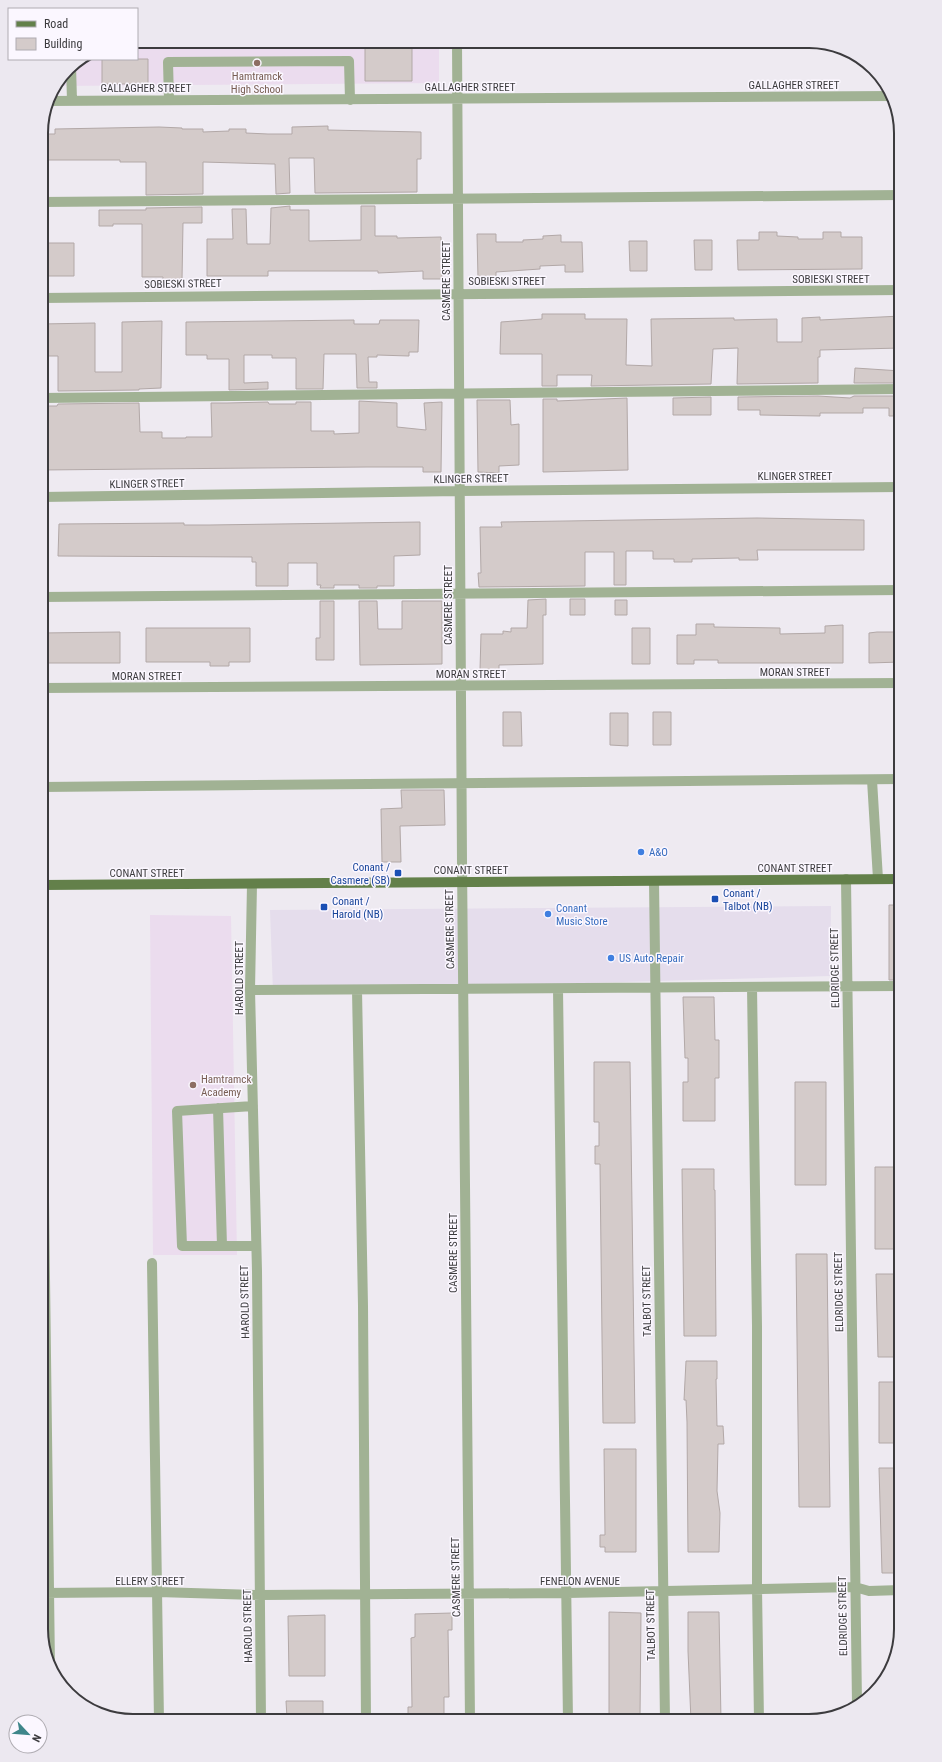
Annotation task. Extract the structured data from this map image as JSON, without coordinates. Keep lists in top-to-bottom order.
{
  "streets": {
    "main road": ["CONANT STREET"],
    "street": [
      "GALLAGHER STREET",
      "SOBIESKI STREET",
      "CASMERE STREET",
      "KLINGER STREET",
      "MORAN STREET",
      "ELDRIDGE STREET",
      "HAROLD STREET",
      "TALBOT STREET",
      "ELLERY STREET",
      "FENELON AVENUE"
    ]
  },
  "crossings": [
    ["GALLAGHER STREET", "CASMERE STREET"],
    ["SOBIESKI STREET", "CASMERE STREET"],
    ["CASMERE STREET", "KLINGER STREET"],
    ["CASMERE STREET", "MORAN STREET"],
    ["CASMERE STREET", "CONANT STREET"],
    ["CASMERE STREET", "FENELON AVENUE"],
    ["CONANT STREET", "ELDRIDGE STREET"],
    ["CONANT STREET", "HAROLD STREET"],
    ["CONANT STREET", "TALBOT STREET"],
    ["ELDRIDGE STREET", "FENELON AVENUE"],
    ["HAROLD STREET", "ELLERY STREET"],
    ["HAROLD STREET", "FENELON AVENUE"],
    ["TALBOT STREET", "FENELON AVENUE"],
    ["ELLERY STREET", "FENELON AVENUE"]
  ],
  "places": {
    "other": [
      "Hamtramck High School",
      "A&O",
      "Conant Music Store",
      "US Auto Repair",
      "Hamtramck Academy"
    ],
    "transit": ["Conant / Casmere (SB)", "Conant / Talbot (NB)", "Conant / Harold (NB)"]
  },
  "legend": ["Road", "Building"],
  "north": "bottom right"
}
